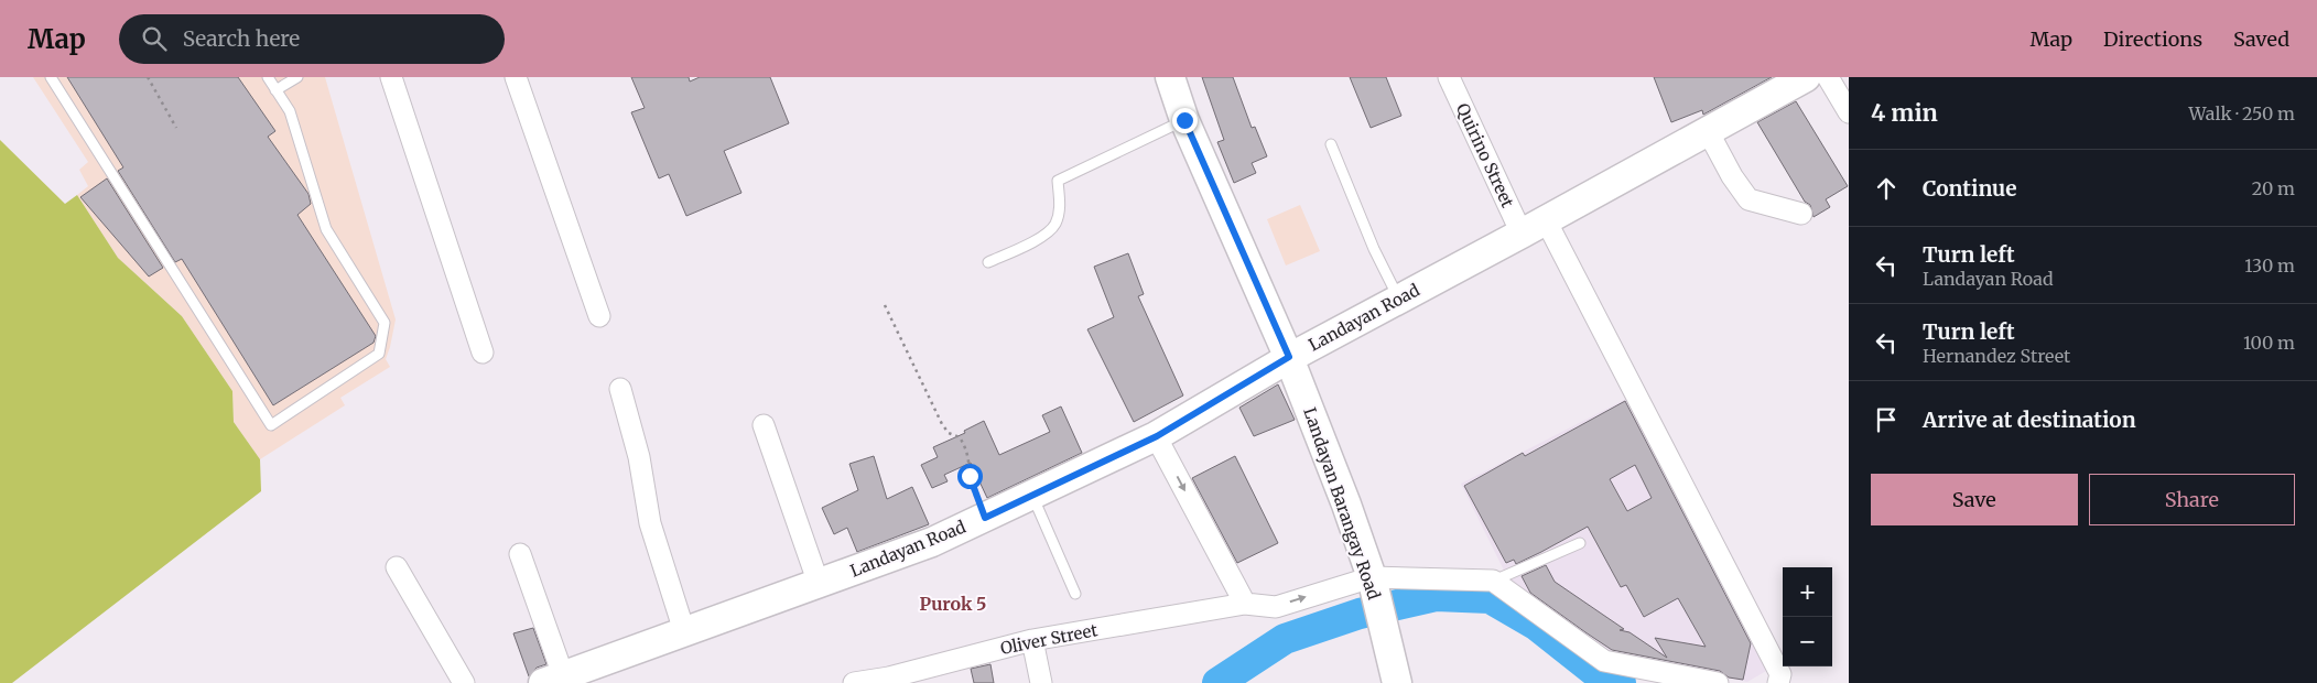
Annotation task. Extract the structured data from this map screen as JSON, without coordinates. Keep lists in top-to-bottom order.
{
  "streets": {
    "street": [
      "Quirino Street",
      "Landayan Road",
      "Landayan Barangay Road",
      "Oliver Street"
    ]
  },
  "crossings": [
    ["Quirino Street", "Landayan Road"],
    ["Landayan Road", "Landayan Barangay Road"],
    ["Landayan Barangay Road", "Oliver Street"]
  ],
  "districts": ["Purok 5"],
  "page": {
    "header": "Map",
    "search": "Search here",
    "nav": ["Map", "Directions", "Saved"],
    "heading": ["4 min", "Walk · 250 m"],
    "list": [
      ["Continue", "20 m"],
      ["Turn left", "Landayan Road", "130 m"],
      ["Turn left", "Hernandez Street", "100 m"],
      "Arrive at destination"
    ],
    "buttons": ["Save", "Share"],
    "map_buttons": ["+", "−"]
  }
}
